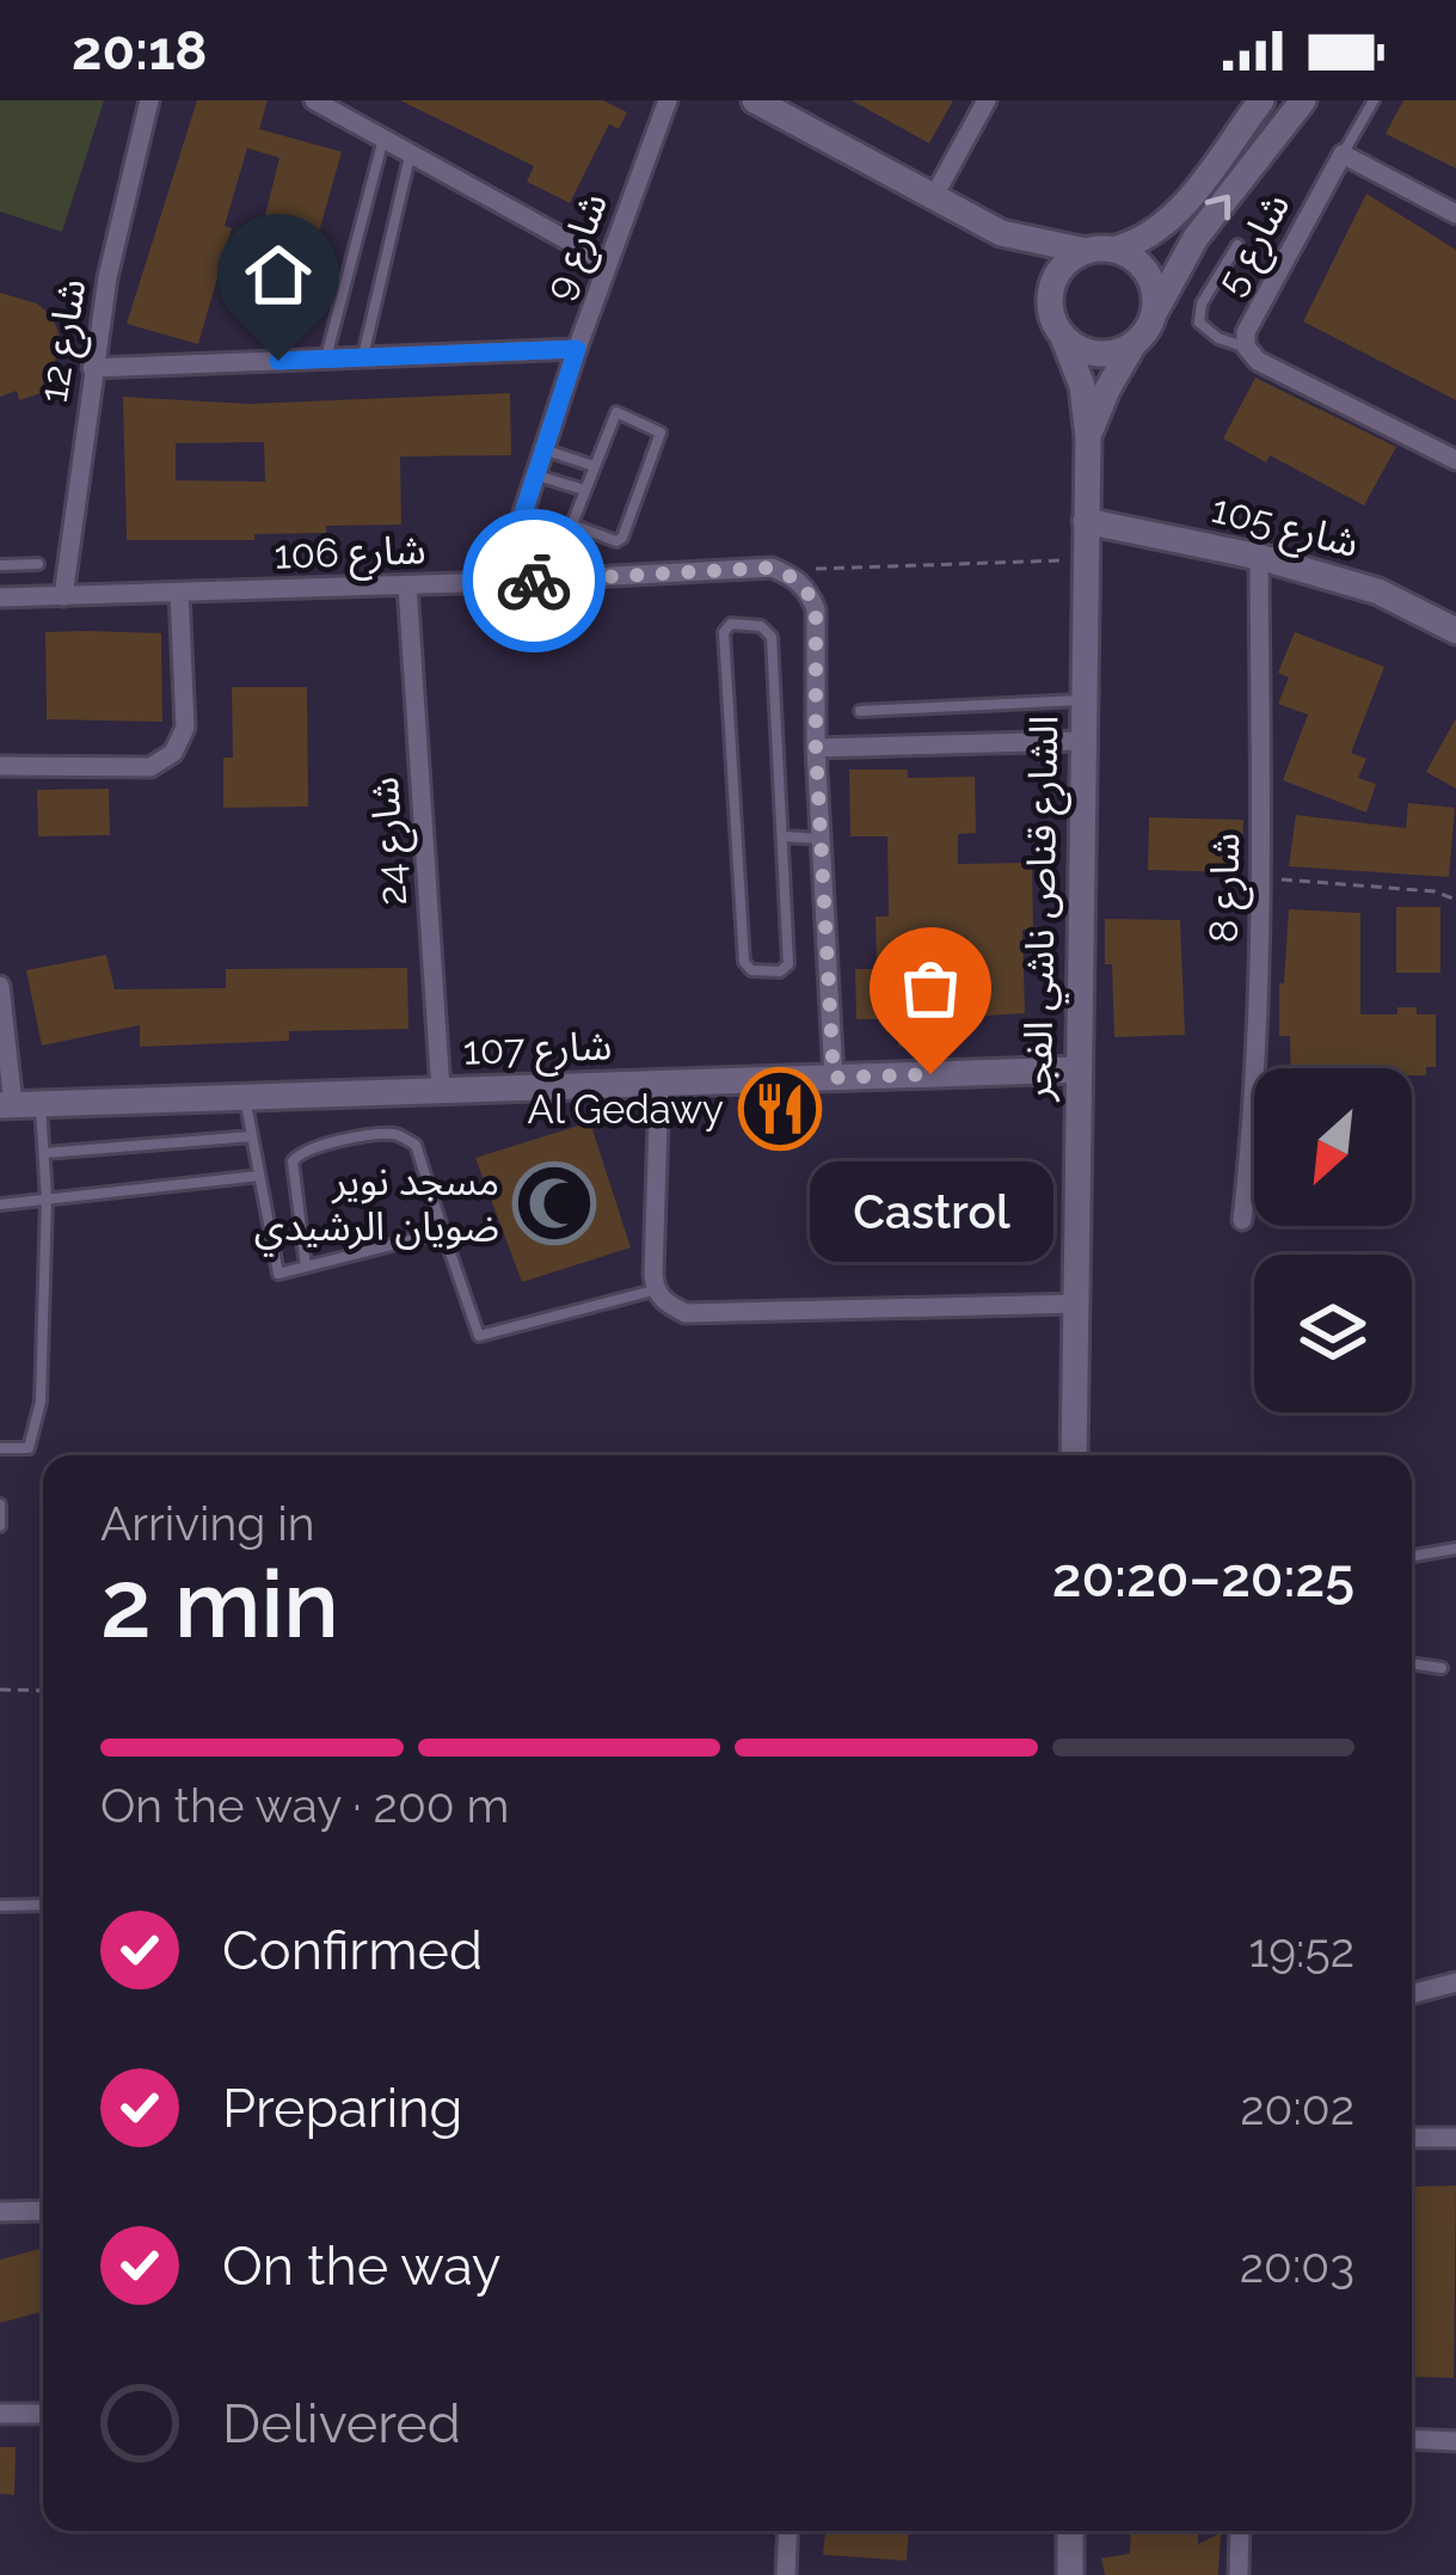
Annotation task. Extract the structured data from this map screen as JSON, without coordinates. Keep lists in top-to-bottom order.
{
  "streets": {
    "street": [
      "شارع 5",
      "شارع 9",
      "شارع 12",
      "شارع 105",
      "شارع 106",
      "شارع 24",
      "شارع 8",
      "الشارع قناص ناشي الفجر",
      "شارع 107"
    ]
  },
  "crossings": [
    ["شارع 9", "شارع 106"],
    ["شارع 12", "شارع 106"],
    ["شارع 105", "شارع 8"],
    ["شارع 105", "الشارع قناص ناشي الفجر"],
    ["شارع 106", "شارع 24"],
    ["شارع 24", "شارع 107"],
    ["الشارع قناص ناشي الفجر", "شارع 107"]
  ],
  "places": {
    "other": ["Castrol"],
    "restaurant": ["Al Gedawy"],
    "mosque": ["مسجد نوير ضويان الرشيدي"]
  },
  "north": "bottom left",
  "page": {
    "status": "20:18",
    "bubble": "Castrol",
    "heading": ["2 min", "Arriving in", "20:20–20:25"],
    "bar": "On the way · 200 m",
    "list": [
      ["Confirmed", "19:52"],
      ["Preparing", "20:02"],
      ["On the way", "20:03"],
      "Delivered"
    ]
  }
}
